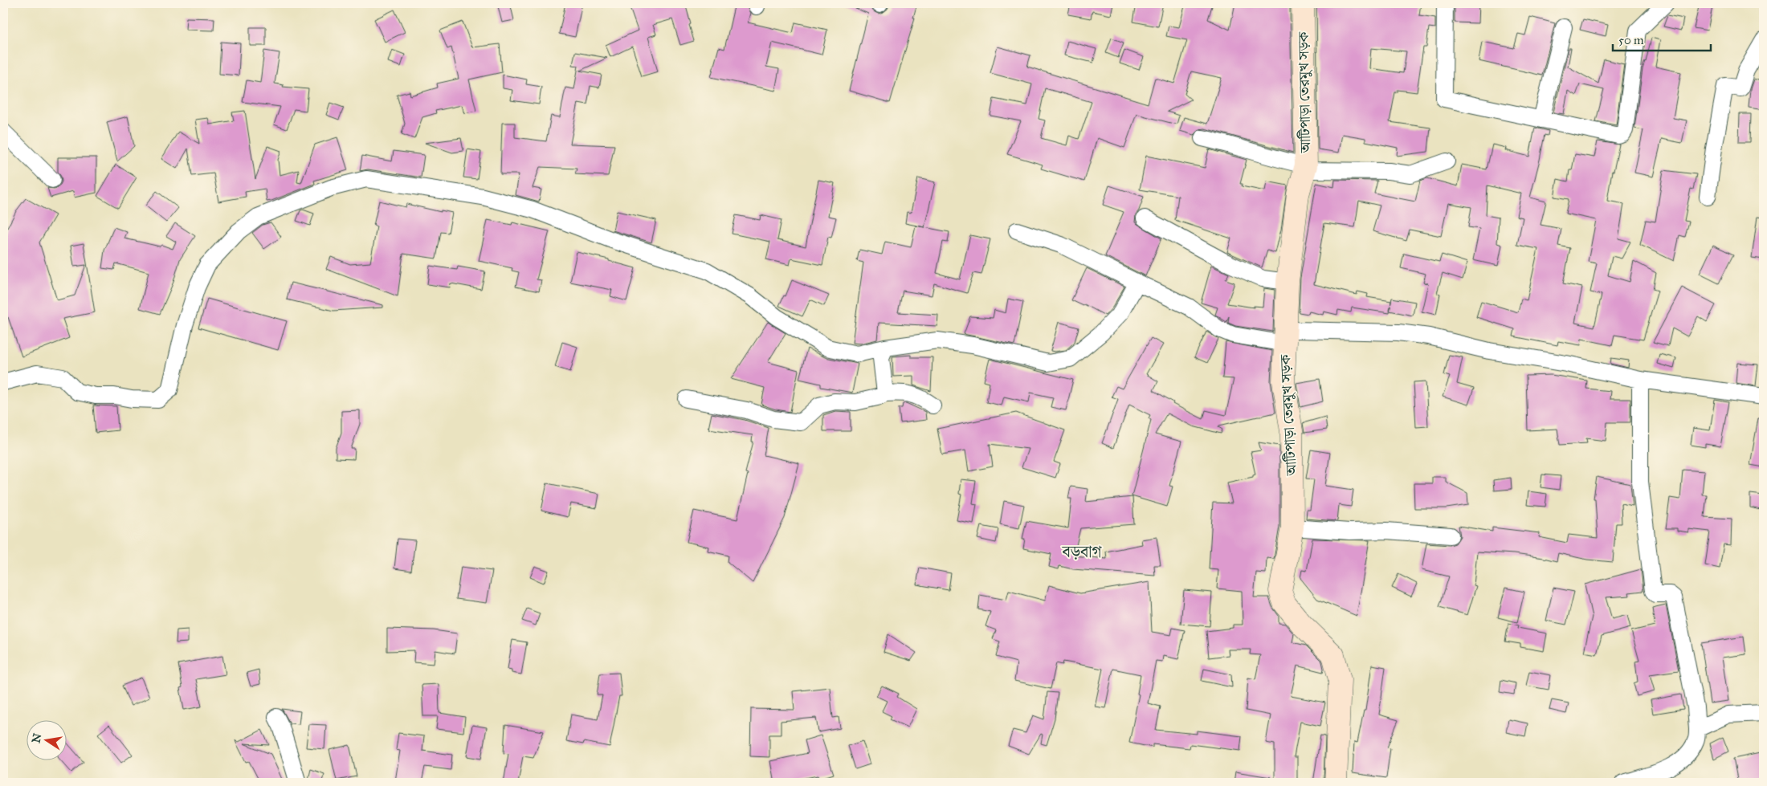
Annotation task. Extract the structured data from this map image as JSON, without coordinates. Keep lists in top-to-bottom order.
{
  "streets": {
    "main road": ["আটিপাড়া তেরমুখ সড়ক"]
  },
  "districts": ["বড়বাগ"],
  "scale_bar": "50 m",
  "north": "left"
}
